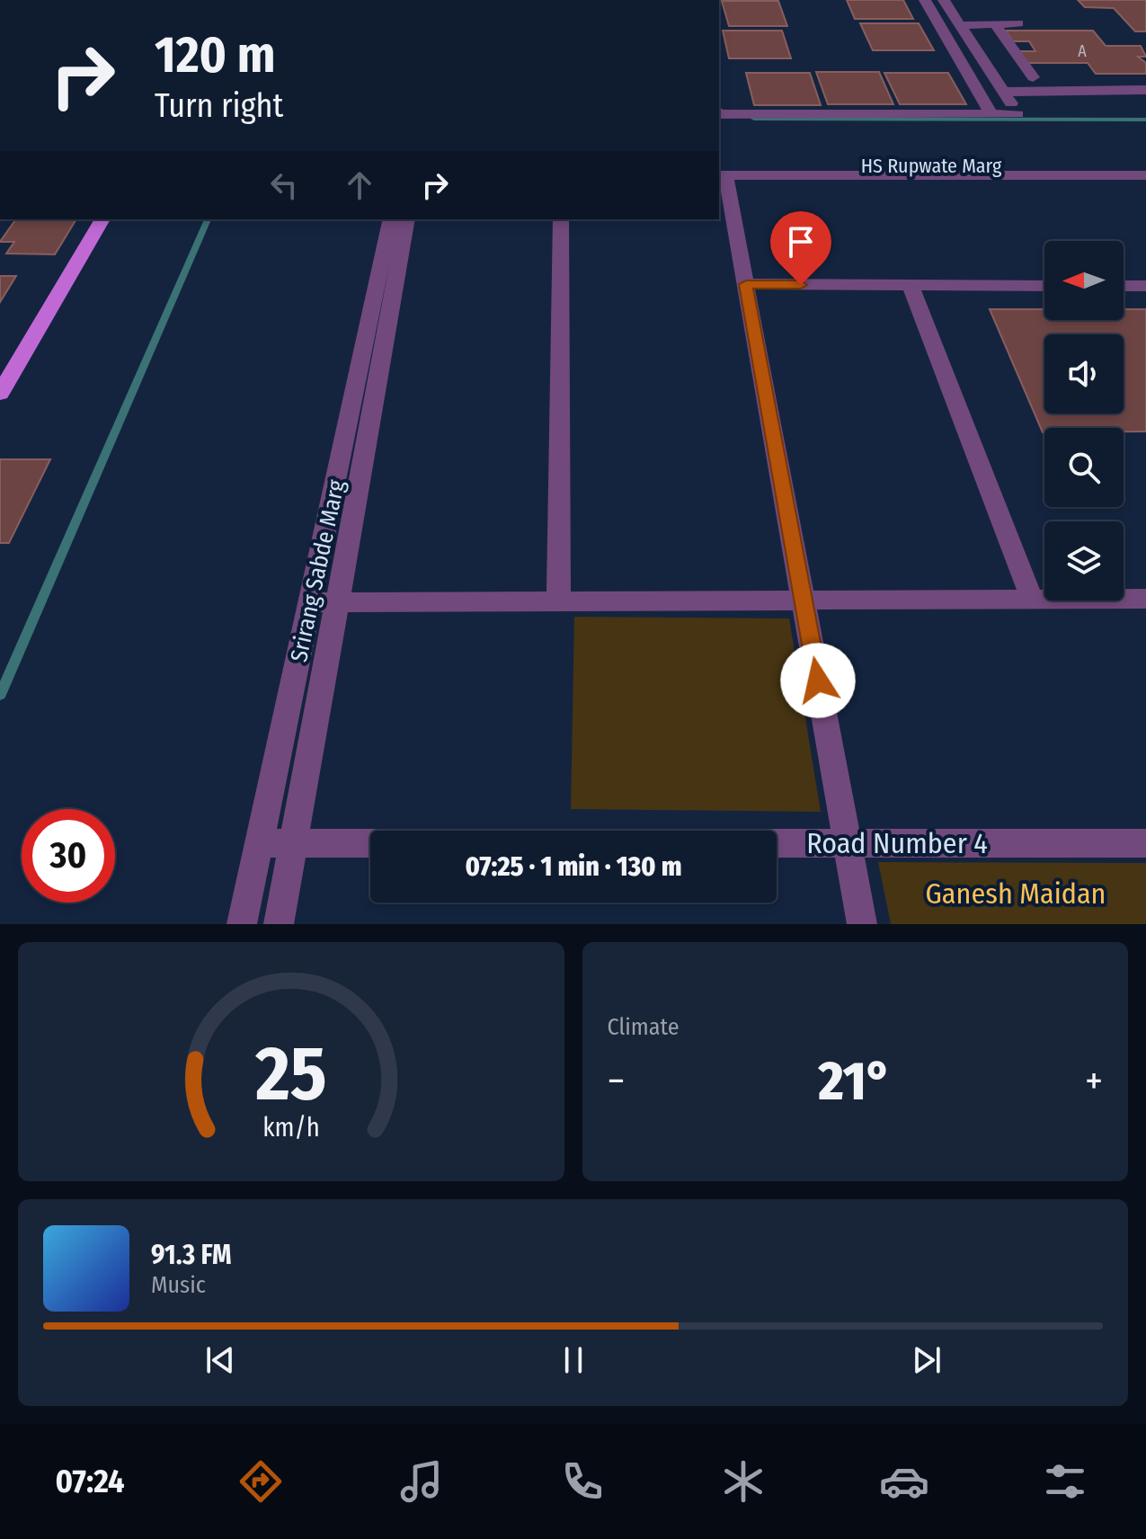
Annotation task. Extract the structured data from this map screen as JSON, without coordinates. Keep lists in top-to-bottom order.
{
  "streets": {
    "street": ["HS Rupwate Marg", "Srirang Sabde Marg", "Road Number 4"]
  },
  "crossings": [
    ["Srirang Sabde Marg", "Road Number 4"]
  ],
  "parks": ["Ganesh Maidan"],
  "house_numbers": ["A"],
  "north": "left",
  "page": {
    "turn": ["120 m", "Turn right"],
    "limit": "30",
    "trip": "07:25 · 1 min · 130 m",
    "tile": "Climate",
    "heat": ["−", "21°", "+"],
    "song": ["91.3 FM", "Music"],
    "tabs": "07:24",
    "gauge": ["25", "km/h"]
  }
}
